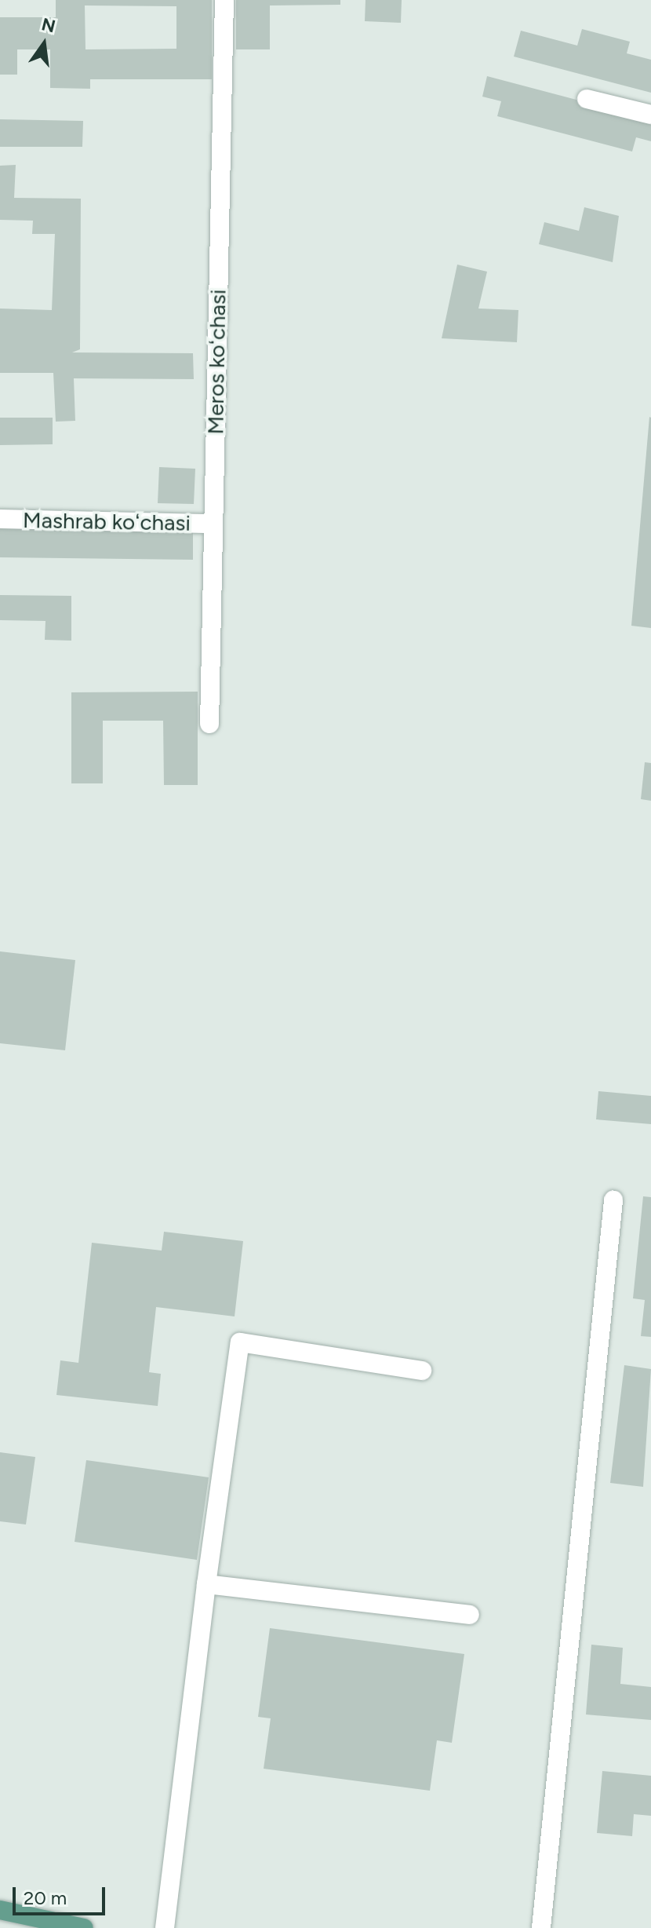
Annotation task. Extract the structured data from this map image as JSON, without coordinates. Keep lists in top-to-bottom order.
{
  "streets": {
    "street": ["Meros koʻchasi", "Mashrab koʻchasi"]
  },
  "crossings": [
    ["Meros koʻchasi", "Mashrab koʻchasi"]
  ],
  "scale_bar": "20 m",
  "north": "top"
}
